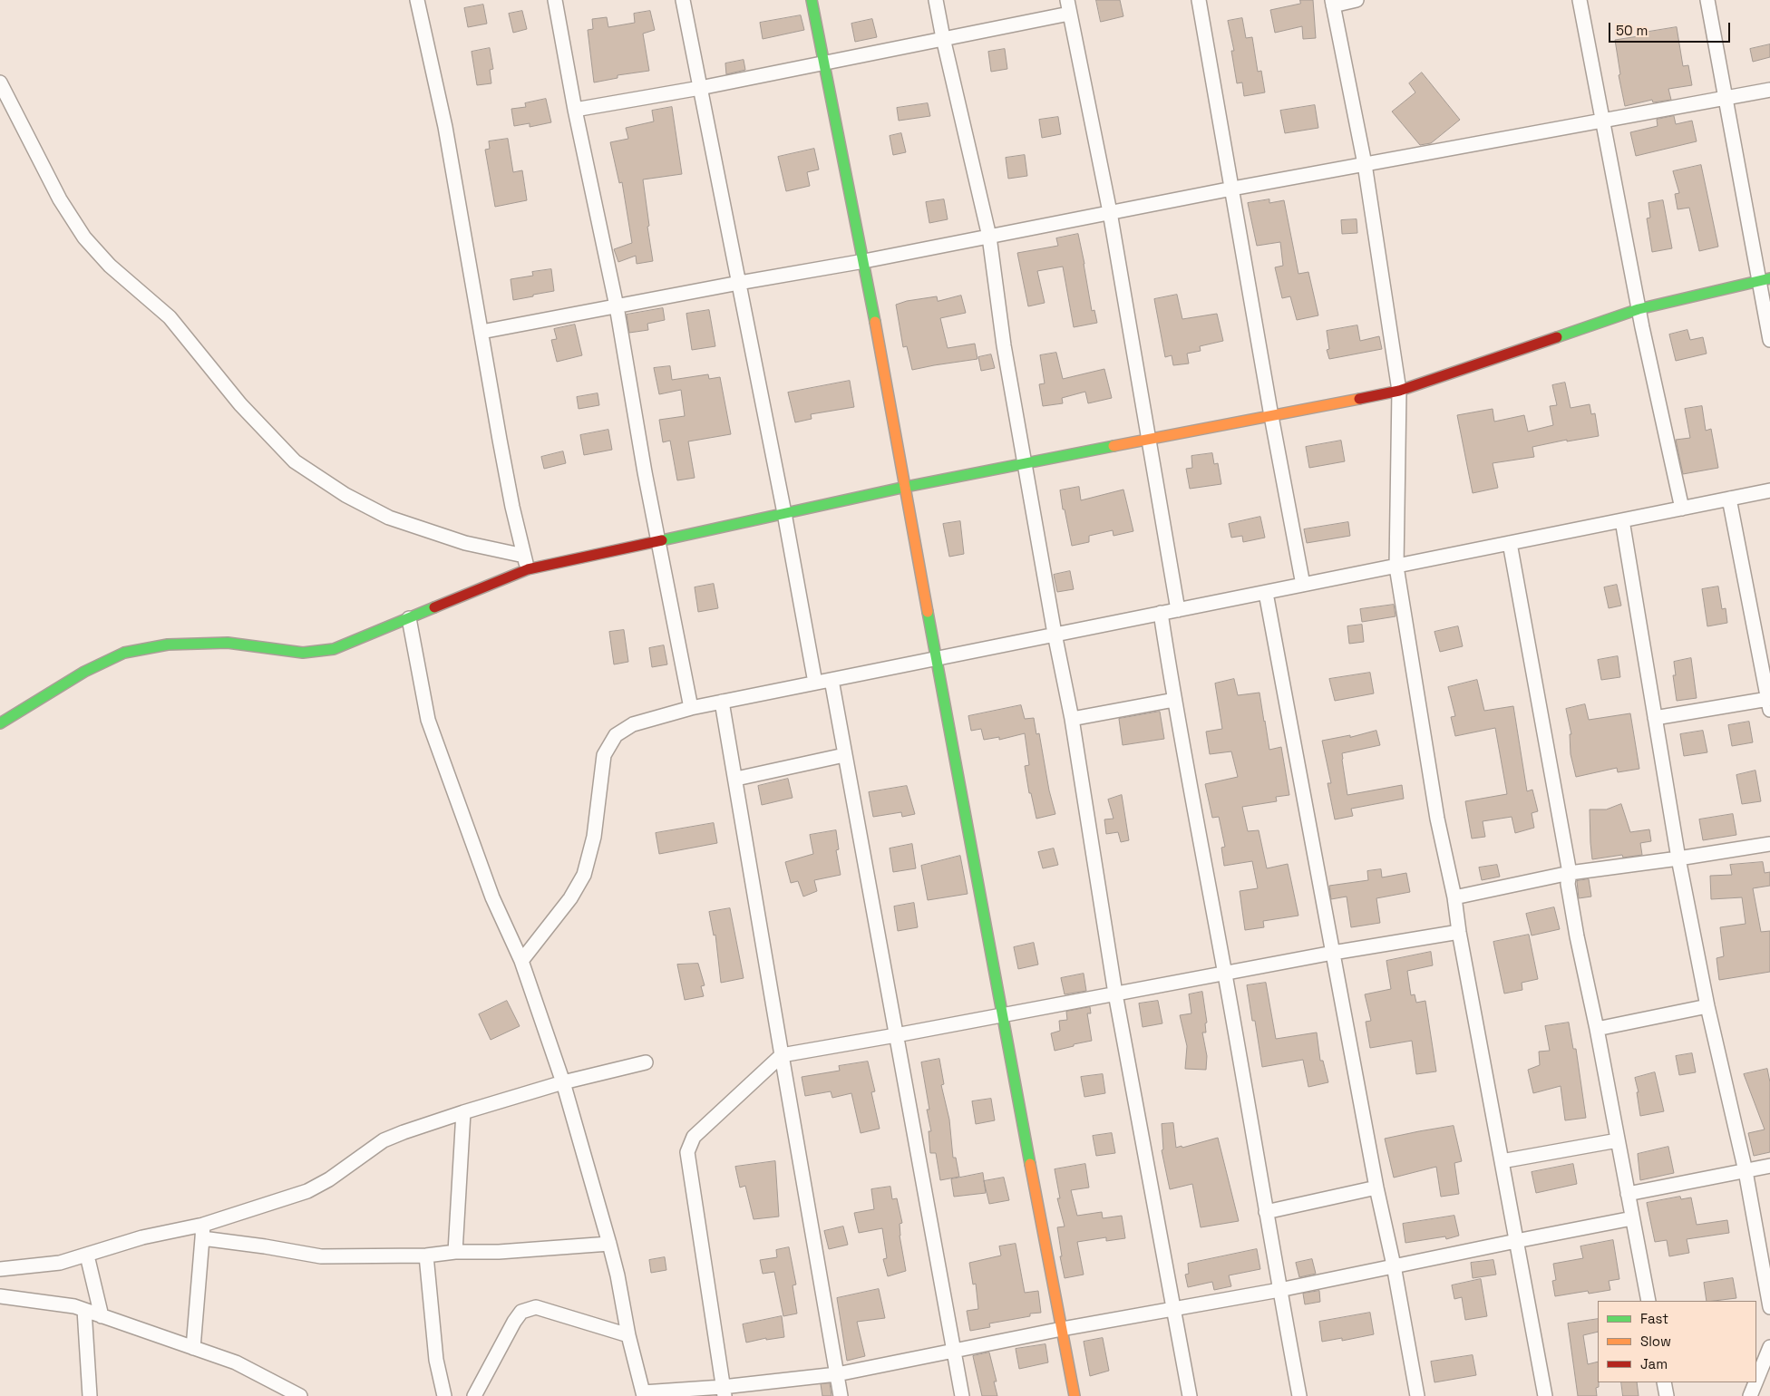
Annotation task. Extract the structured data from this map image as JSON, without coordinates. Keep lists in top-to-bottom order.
{
  "legend": ["Fast", "Slow", "Jam"],
  "scale_bar": "50 m"
}
